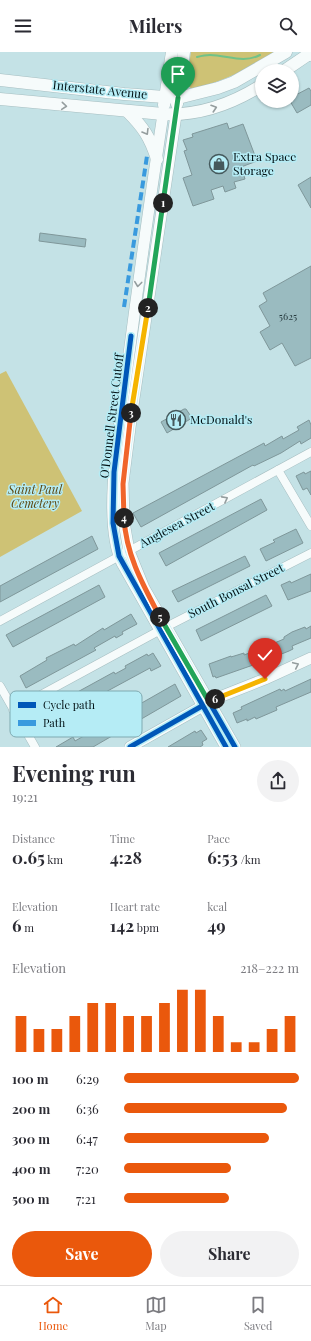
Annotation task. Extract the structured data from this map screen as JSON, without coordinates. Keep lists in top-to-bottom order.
{
  "streets": {
    "main road": ["Interstate Avenue", "O'Donnell Street Cutoff"],
    "street": ["Anglesea Street", "South Bonsal Street"]
  },
  "crossings": [
    ["Interstate Avenue", "O'Donnell Street Cutoff"]
  ],
  "one_way": ["Anglesea Street"],
  "parks": ["Saint Paul Cemetery"],
  "places": {
    "shop": ["Extra Space Storage"],
    "restaurant": ["McDonald's"]
  },
  "house_numbers": ["5625"],
  "legend": ["Cycle path", "Path"],
  "page": {
    "header": "Milers",
    "pins": [
      "1",
      "2",
      "3",
      "4",
      "5",
      "6"
    ],
    "heading": ["Evening run", "19:21"],
    "stats": [
      ["Distance", "0.65 km"],
      ["Time", "4:28"],
      ["Pace", "6:53 /km"],
      ["Elevation", "6 m"],
      ["Heart rate", "142 bpm"],
      ["kcal", "49"]
    ],
    "chart": ["Elevation", "218–222 m"],
    "list": [
      {
        "name": "100 m",
        "note": "6:29"
      },
      {
        "name": "200 m",
        "note": "6:36"
      },
      {
        "name": "300 m",
        "note": "6:47"
      },
      {
        "name": "400 m",
        "note": "7:20"
      },
      {
        "name": "500 m",
        "note": "7:21"
      }
    ],
    "buttons": ["Save", "Share"],
    "tabs": ["Home", "Map", "Saved"]
  }
}
